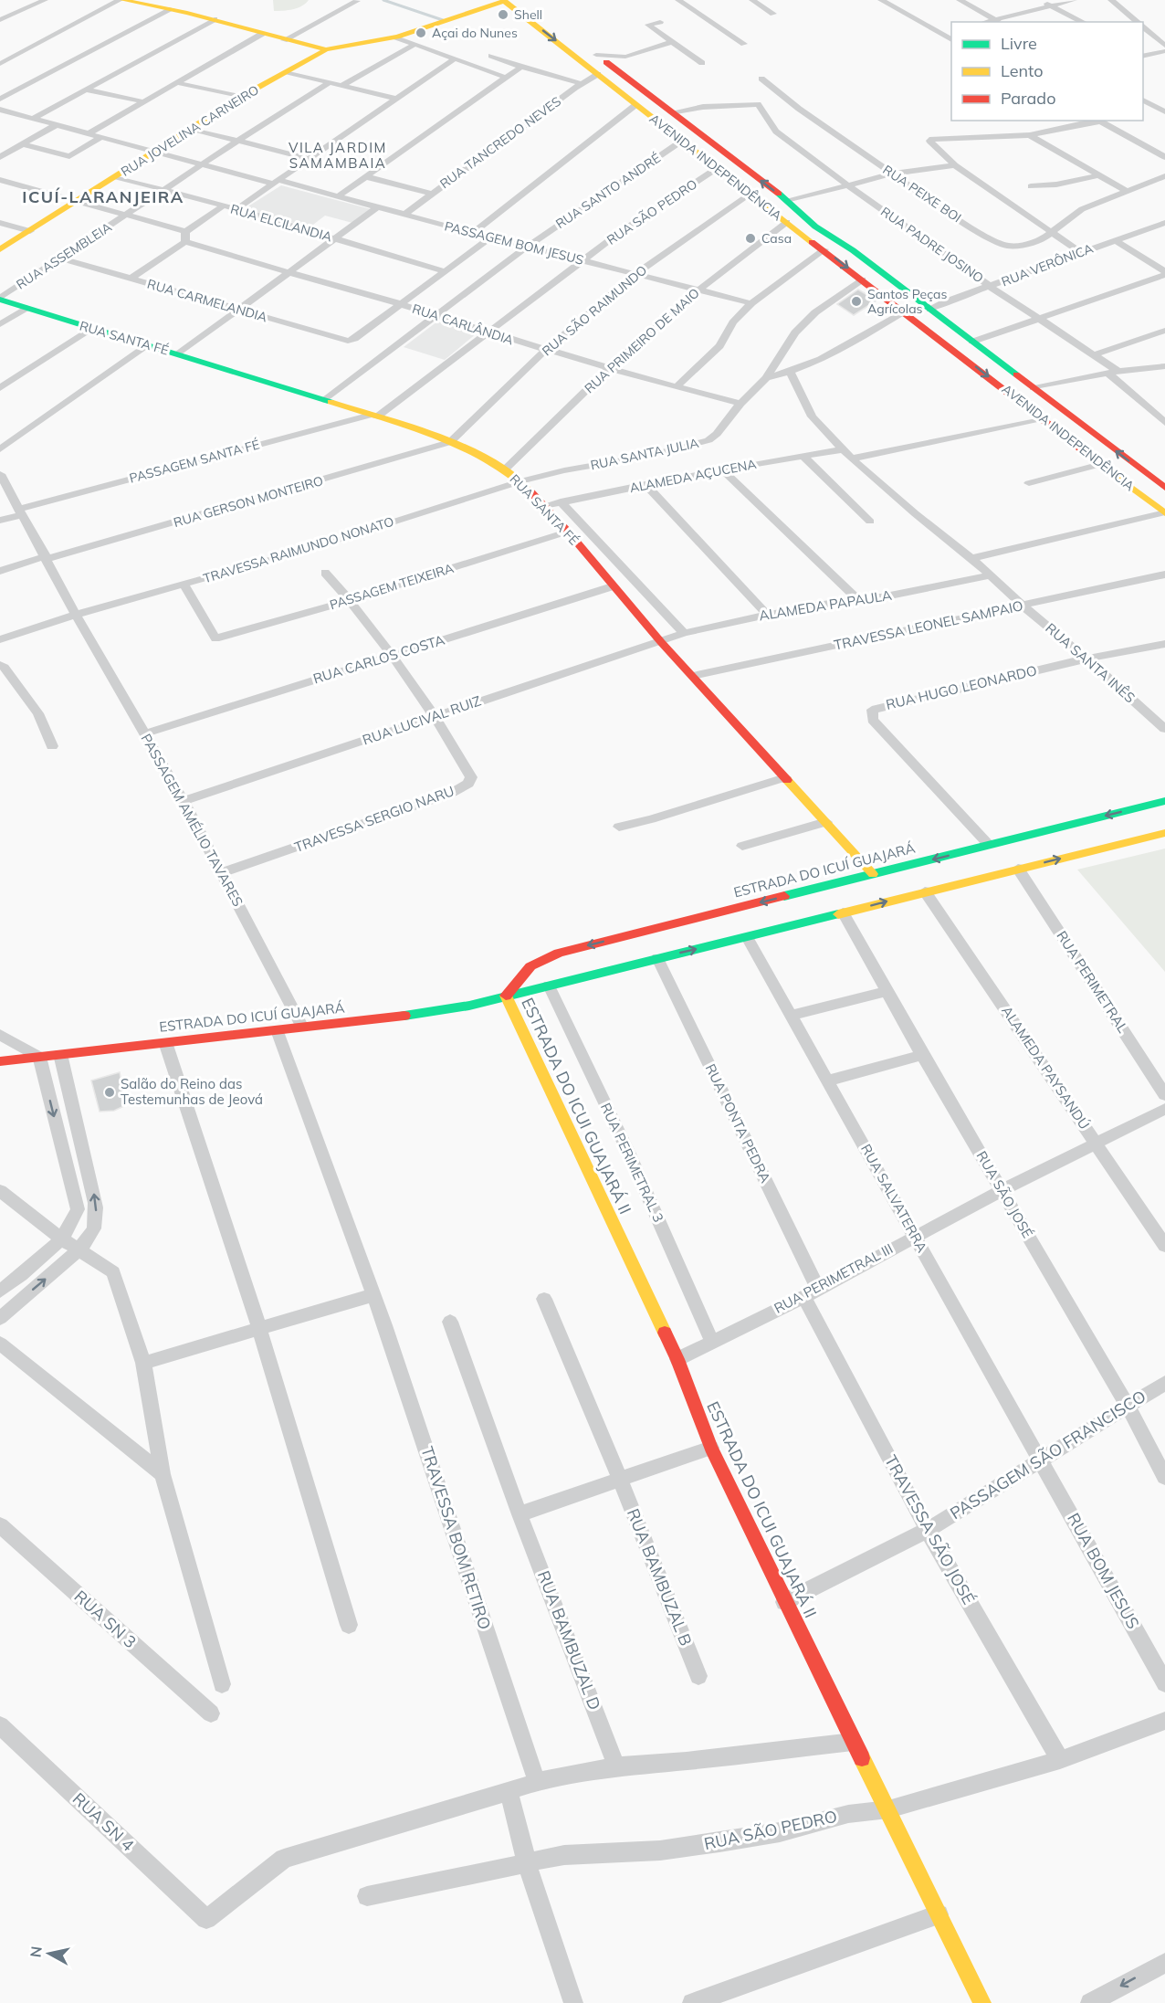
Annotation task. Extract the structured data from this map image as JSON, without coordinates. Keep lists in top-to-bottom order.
{
  "streets": {
    "main road": [
      "RUA JOVELINA CARNEIRO",
      "AVENIDA INDEPENDÊNCIA",
      "RUA SANTA FÉ",
      "ESTRADA DO ICUÍ GUAJARÁ",
      "ESTRADA DO ICUI GUAJARÁ II"
    ],
    "street": [
      "RUA TANCREDO NEVES",
      "RUA SANTO ANDRÉ",
      "RUA PEIXE BOI",
      "RUA SÃO PEDRO",
      "RUA ELCILANDIA",
      "PASSAGEM BOM JESUS",
      "RUA PADRE JOSINO",
      "RUA ASSEMBLEIA",
      "RUA VERÔNICA",
      "RUA CARMELANDIA",
      "RUA SÃO RAIMUNDO",
      "RUA CARLÂNDIA",
      "RUA PRIMEIRO DE MAIO",
      "RUA SANTA JULIA",
      "PASSAGEM SANTA FÉ",
      "ALAMEDA AÇUCENA",
      "RUA GERSON MONTEIRO",
      "TRAVESSA RAIMUNDO NONATO",
      "PASSAGEM TEIXEIRA",
      "ALAMEDA PAPAULA",
      "TRAVESSA LEONEL SAMPAIO",
      "RUA CARLOS COSTA",
      "RUA SANTA INÊS",
      "RUA HUGO LEONARDO",
      "RUA LUCIVAL RUIZ",
      "TRAVESSA SERGIO NARU",
      "PASSAGEM AMÉLIO TAVARES",
      "RUA PERIMETRAL",
      "ALAMEDA PAYSANDÚ",
      "RUA PONTA PEDRA",
      "RUA PERIMETRAL 3",
      "RUA SÃO JOSÉ",
      "RUA SALVATERRA",
      "RUA PERIMETRAL III",
      "PASSAGEM SÃO FRANCISCO",
      "TRAVESSA SÃO JOSÉ",
      "TRAVESSA BOM RETIRO",
      "RUA BOM JESUS",
      "RUA BAMBUZAL B",
      "RUA SN 3",
      "RUA BAMBUZAL D",
      "RUA SN 4"
    ]
  },
  "crossings": [
    ["RUA JOVELINA CARNEIRO", "RUA ELCILANDIA"],
    ["RUA JOVELINA CARNEIRO", "PASSAGEM BOM JESUS"],
    ["RUA JOVELINA CARNEIRO", "RUA CARLÂNDIA"],
    ["RUA TANCREDO NEVES", "AVENIDA INDEPENDÊNCIA"],
    ["RUA TANCREDO NEVES", "PASSAGEM BOM JESUS"],
    ["AVENIDA INDEPENDÊNCIA", "RUA SANTO ANDRÉ"],
    ["AVENIDA INDEPENDÊNCIA", "RUA SÃO PEDRO"],
    ["AVENIDA INDEPENDÊNCIA", "RUA PADRE JOSINO"],
    ["AVENIDA INDEPENDÊNCIA", "RUA VERÔNICA"],
    ["AVENIDA INDEPENDÊNCIA", "RUA SÃO RAIMUNDO"],
    ["AVENIDA INDEPENDÊNCIA", "RUA PRIMEIRO DE MAIO"],
    ["AVENIDA INDEPENDÊNCIA", "RUA SANTA JULIA"],
    ["RUA SANTO ANDRÉ", "PASSAGEM BOM JESUS"],
    ["RUA SANTO ANDRÉ", "RUA CARLÂNDIA"],
    ["RUA SANTO ANDRÉ", "RUA SANTA FÉ"],
    ["RUA SÃO PEDRO", "PASSAGEM BOM JESUS"],
    ["RUA SÃO PEDRO", "RUA CARLÂNDIA"],
    ["RUA SÃO PEDRO", "RUA SANTA FÉ"],
    ["RUA SÃO PEDRO", "PASSAGEM SANTA FÉ"],
    ["RUA SÃO PEDRO", "ESTRADA DO ICUI GUAJARÁ II"],
    ["RUA SÃO PEDRO", "TRAVESSA SÃO JOSÉ"],
    ["RUA ELCILANDIA", "RUA ASSEMBLEIA"],
    ["PASSAGEM BOM JESUS", "RUA ASSEMBLEIA"],
    ["PASSAGEM BOM JESUS", "RUA SÃO RAIMUNDO"],
    ["PASSAGEM BOM JESUS", "RUA PRIMEIRO DE MAIO"],
    ["RUA PADRE JOSINO", "RUA VERÔNICA"],
    ["RUA ASSEMBLEIA", "RUA CARMELANDIA"],
    ["RUA ASSEMBLEIA", "RUA CARLÂNDIA"],
    ["RUA ASSEMBLEIA", "RUA SANTA FÉ"],
    ["RUA CARMELANDIA", "RUA CARLÂNDIA"],
    ["RUA SÃO RAIMUNDO", "RUA CARLÂNDIA"],
    ["RUA SÃO RAIMUNDO", "RUA SANTA FÉ"],
    ["RUA SÃO RAIMUNDO", "RUA GERSON MONTEIRO"],
    ["RUA CARLÂNDIA", "RUA PRIMEIRO DE MAIO"],
    ["RUA CARLÂNDIA", "RUA SANTA JULIA"],
    ["RUA SANTA FÉ", "RUA PRIMEIRO DE MAIO"],
    ["RUA SANTA FÉ", "RUA SANTA JULIA"],
    ["RUA SANTA FÉ", "PASSAGEM SANTA FÉ"],
    ["RUA SANTA FÉ", "ALAMEDA AÇUCENA"],
    ["RUA SANTA FÉ", "RUA GERSON MONTEIRO"],
    ["RUA SANTA FÉ", "TRAVESSA RAIMUNDO NONATO"],
    ["RUA SANTA FÉ", "PASSAGEM TEIXEIRA"],
    ["RUA SANTA FÉ", "ALAMEDA PAPAULA"],
    ["RUA SANTA FÉ", "TRAVESSA LEONEL SAMPAIO"],
    ["RUA SANTA FÉ", "RUA CARLOS COSTA"],
    ["RUA SANTA FÉ", "RUA LUCIVAL RUIZ"],
    ["RUA SANTA FÉ", "ESTRADA DO ICUÍ GUAJARÁ"],
    ["RUA SANTA JULIA", "TRAVESSA RAIMUNDO NONATO"],
    ["PASSAGEM SANTA FÉ", "PASSAGEM AMÉLIO TAVARES"],
    ["ALAMEDA AÇUCENA", "RUA SANTA INÊS"],
    ["RUA GERSON MONTEIRO", "PASSAGEM AMÉLIO TAVARES"],
    ["TRAVESSA RAIMUNDO NONATO", "PASSAGEM TEIXEIRA"],
    ["TRAVESSA RAIMUNDO NONATO", "PASSAGEM AMÉLIO TAVARES"],
    ["PASSAGEM TEIXEIRA", "TRAVESSA SERGIO NARU"],
    ["ALAMEDA PAPAULA", "RUA SANTA INÊS"],
    ["ALAMEDA PAPAULA", "RUA LUCIVAL RUIZ"],
    ["TRAVESSA LEONEL SAMPAIO", "RUA SANTA INÊS"],
    ["RUA CARLOS COSTA", "TRAVESSA SERGIO NARU"],
    ["RUA CARLOS COSTA", "PASSAGEM AMÉLIO TAVARES"],
    ["RUA SANTA INÊS", "RUA HUGO LEONARDO"],
    ["RUA HUGO LEONARDO", "ESTRADA DO ICUÍ GUAJARÁ"],
    ["RUA LUCIVAL RUIZ", "TRAVESSA SERGIO NARU"],
    ["RUA LUCIVAL RUIZ", "PASSAGEM AMÉLIO TAVARES"],
    ["TRAVESSA SERGIO NARU", "PASSAGEM AMÉLIO TAVARES"],
    ["PASSAGEM AMÉLIO TAVARES", "ESTRADA DO ICUÍ GUAJARÁ"],
    ["ESTRADA DO ICUÍ GUAJARÁ", "RUA PERIMETRAL"],
    ["ESTRADA DO ICUÍ GUAJARÁ", "ALAMEDA PAYSANDÚ"],
    ["ESTRADA DO ICUÍ GUAJARÁ", "ESTRADA DO ICUI GUAJARÁ II"],
    ["ESTRADA DO ICUÍ GUAJARÁ", "RUA PONTA PEDRA"],
    ["ESTRADA DO ICUÍ GUAJARÁ", "RUA PERIMETRAL 3"],
    ["ESTRADA DO ICUÍ GUAJARÁ", "RUA SÃO JOSÉ"],
    ["ESTRADA DO ICUÍ GUAJARÁ", "RUA SALVATERRA"],
    ["ESTRADA DO ICUÍ GUAJARÁ", "TRAVESSA BOM RETIRO"],
    ["ALAMEDA PAYSANDÚ", "RUA PERIMETRAL III"],
    ["ESTRADA DO ICUI GUAJARÁ II", "RUA PERIMETRAL III"],
    ["ESTRADA DO ICUI GUAJARÁ II", "PASSAGEM SÃO FRANCISCO"],
    ["RUA PONTA PEDRA", "RUA PERIMETRAL III"],
    ["RUA PONTA PEDRA", "TRAVESSA SÃO JOSÉ"],
    ["RUA PERIMETRAL 3", "RUA PERIMETRAL III"],
    ["RUA SÃO JOSÉ", "RUA PERIMETRAL III"],
    ["RUA SÃO JOSÉ", "PASSAGEM SÃO FRANCISCO"],
    ["RUA SALVATERRA", "RUA PERIMETRAL III"],
    ["RUA SALVATERRA", "PASSAGEM SÃO FRANCISCO"],
    ["RUA SALVATERRA", "RUA BOM JESUS"],
    ["RUA PERIMETRAL III", "TRAVESSA SÃO JOSÉ"],
    ["PASSAGEM SÃO FRANCISCO", "TRAVESSA SÃO JOSÉ"],
    ["PASSAGEM SÃO FRANCISCO", "RUA BOM JESUS"]
  ],
  "districts": ["VILA JARDIM SAMAMBAIA", "ICUÍ-LARANJEIRA"],
  "places": [
    "Shell",
    "Açai do Nunes",
    "Casa",
    "Santos Peças Agrícolas",
    "Salão do Reino das Testemunhas de Jeová"
  ],
  "legend": ["Livre", "Lento", "Parado"],
  "north": "left"
}
